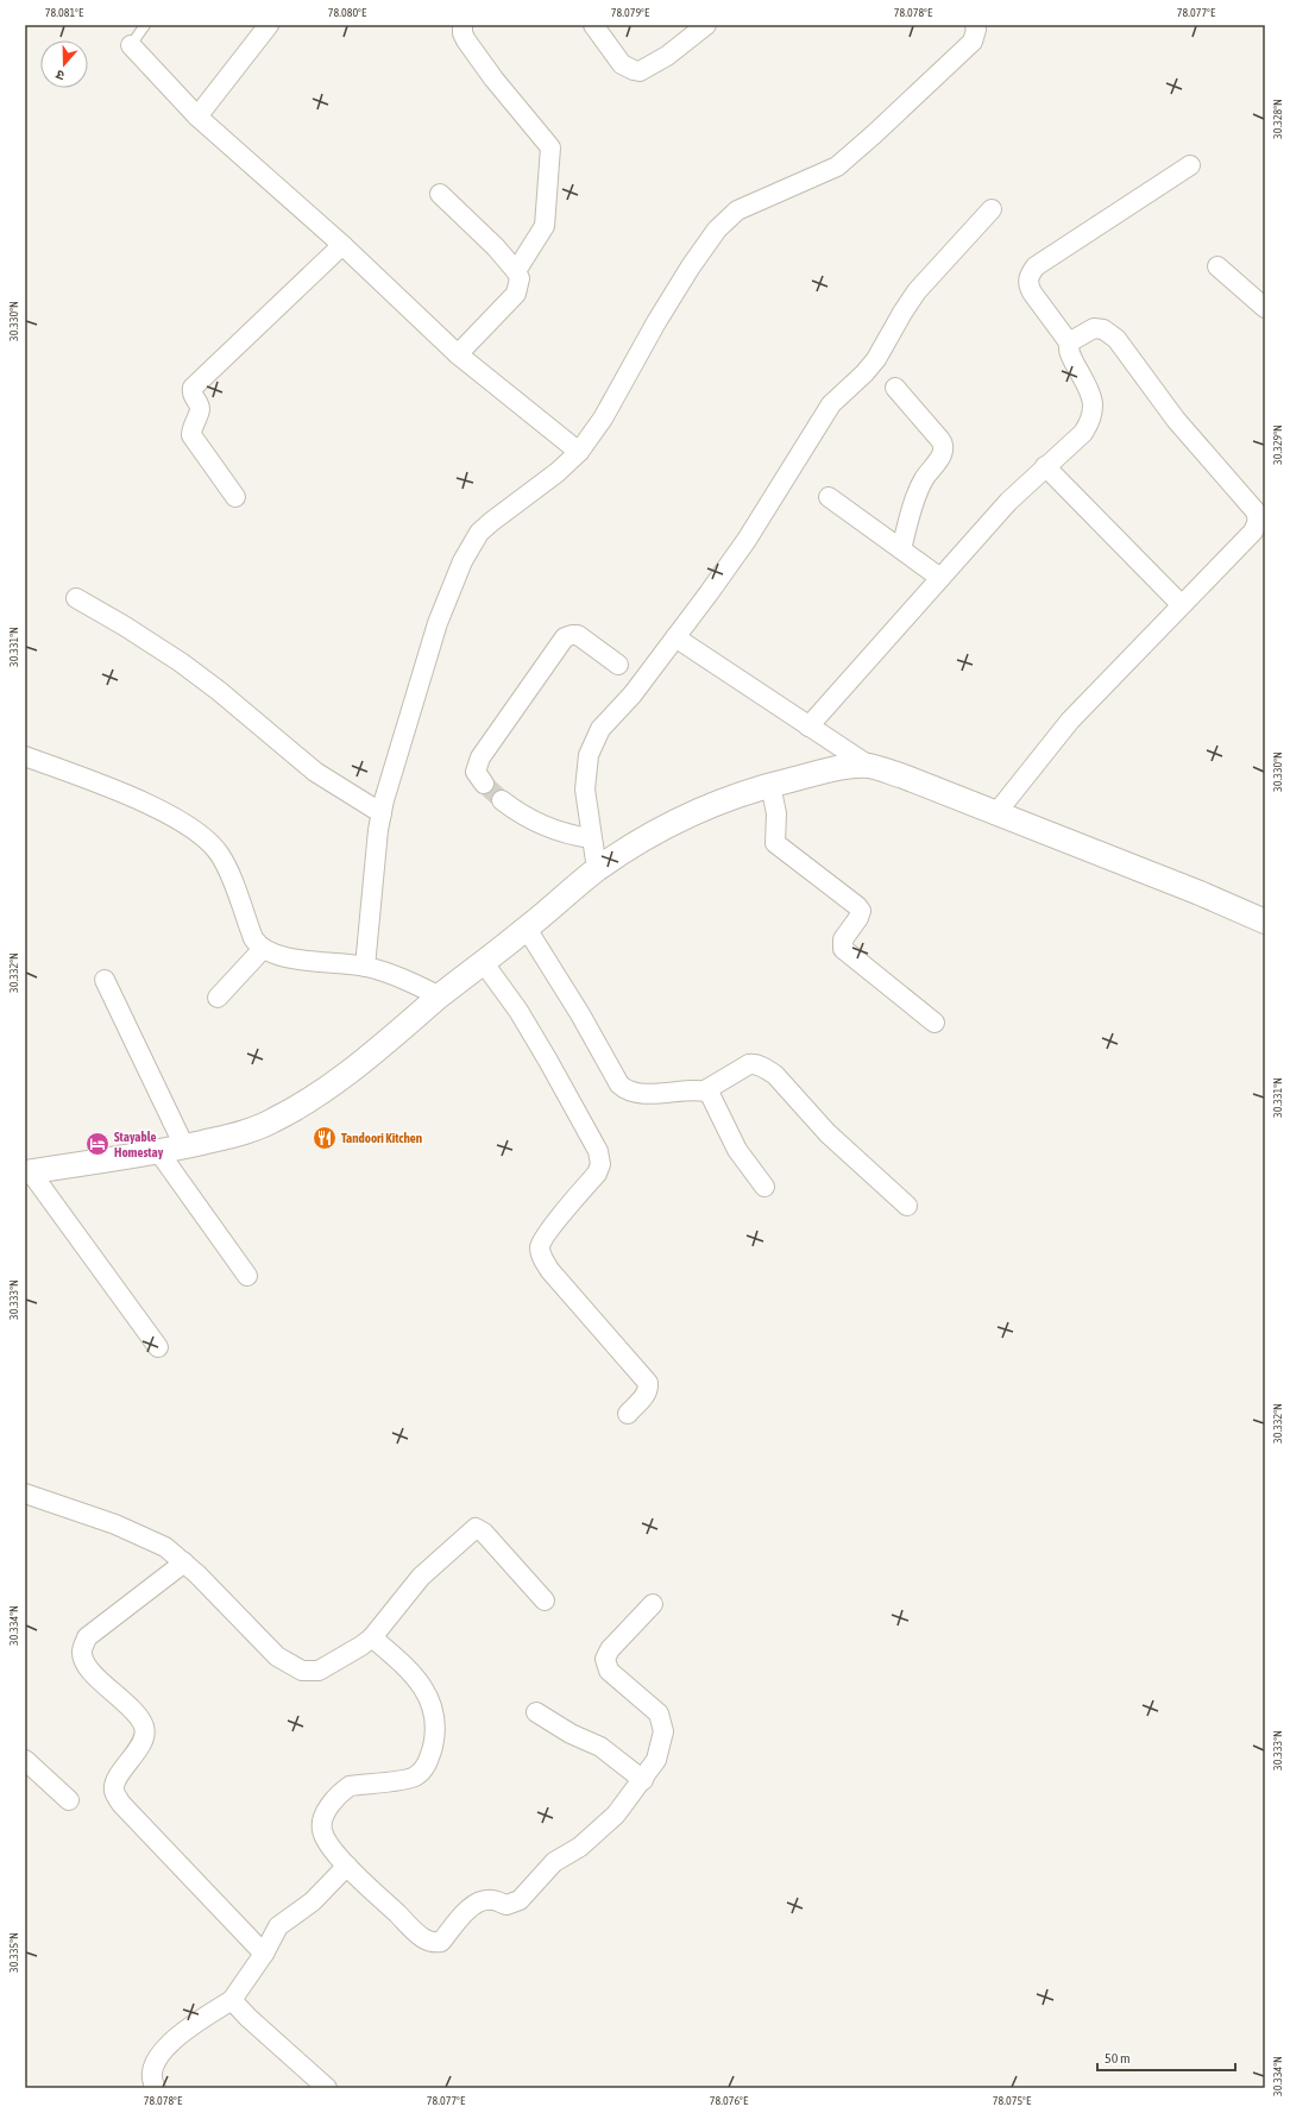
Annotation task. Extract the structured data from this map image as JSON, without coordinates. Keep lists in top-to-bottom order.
{
  "places": {
    "restaurant": ["Tandoori Kitchen"],
    "hotel": ["Stayable Homestay"]
  },
  "scale_bar": "50 m",
  "north": "bottom",
  "coordinates": [
    "78.081°E",
    "78.080°E",
    "78.079°E",
    "78.078°E",
    "78.077°E",
    "30.328°N",
    "30.330°N",
    "30.329°N",
    "30.331°N",
    "30.332°N",
    "30.333°N",
    "30.334°N",
    "30.335°N",
    "78.076°E",
    "78.075°E"
  ]
}
